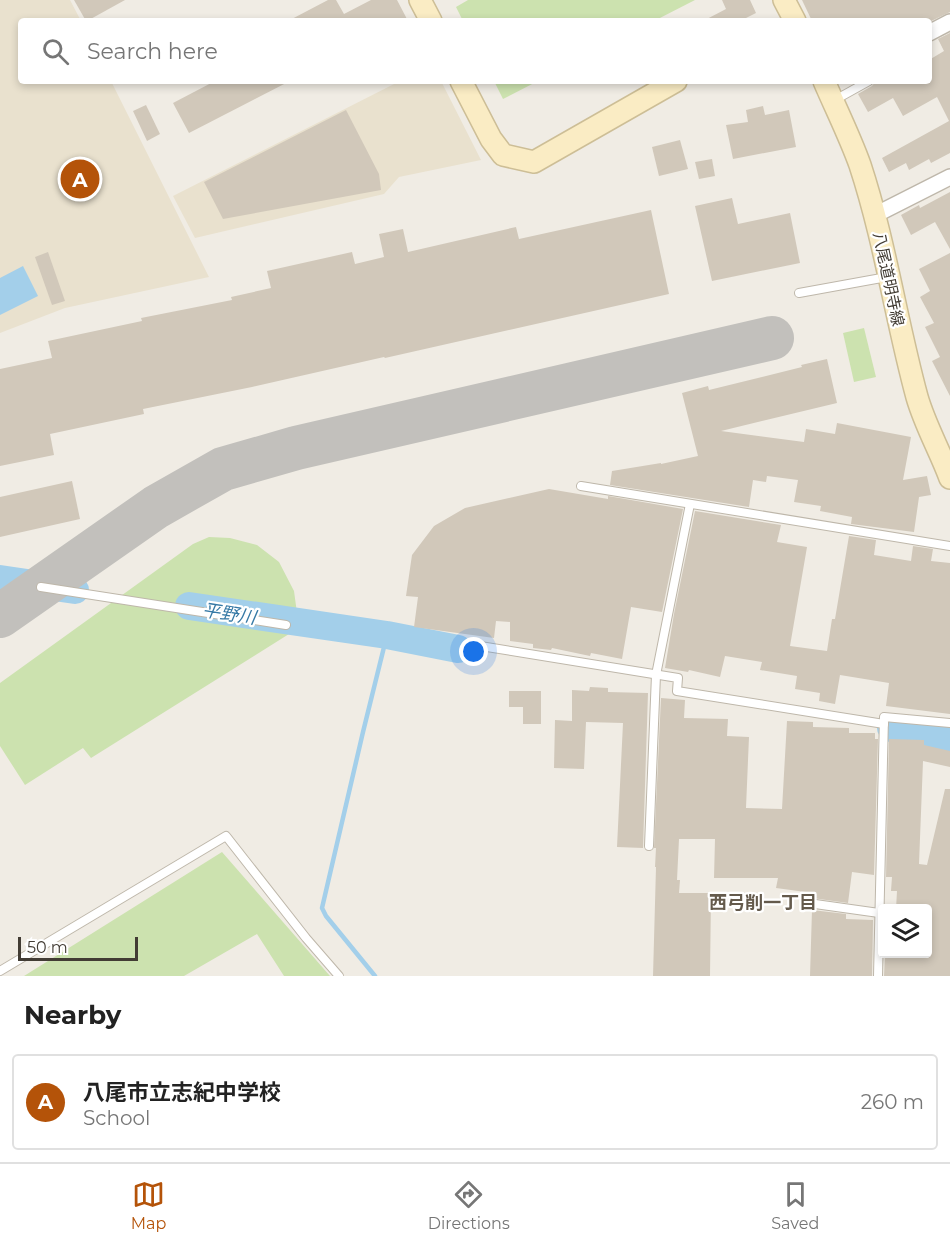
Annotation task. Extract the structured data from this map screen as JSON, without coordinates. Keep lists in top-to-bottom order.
{
  "streets": {
    "main road": ["八尾道明寺線"]
  },
  "districts": ["西弓削一丁目"],
  "water": ["平野川"],
  "scale_bar": "50 m",
  "page": {
    "search": "Search here",
    "pins": "A",
    "scale": "50 m",
    "heading": "Nearby",
    "list": [
      {
        "mark": "A",
        "name": "八尾市立志紀中学校",
        "note": "School",
        "value": "260 m"
      }
    ],
    "nav": ["Map", "Directions", "Saved"]
  }
}
